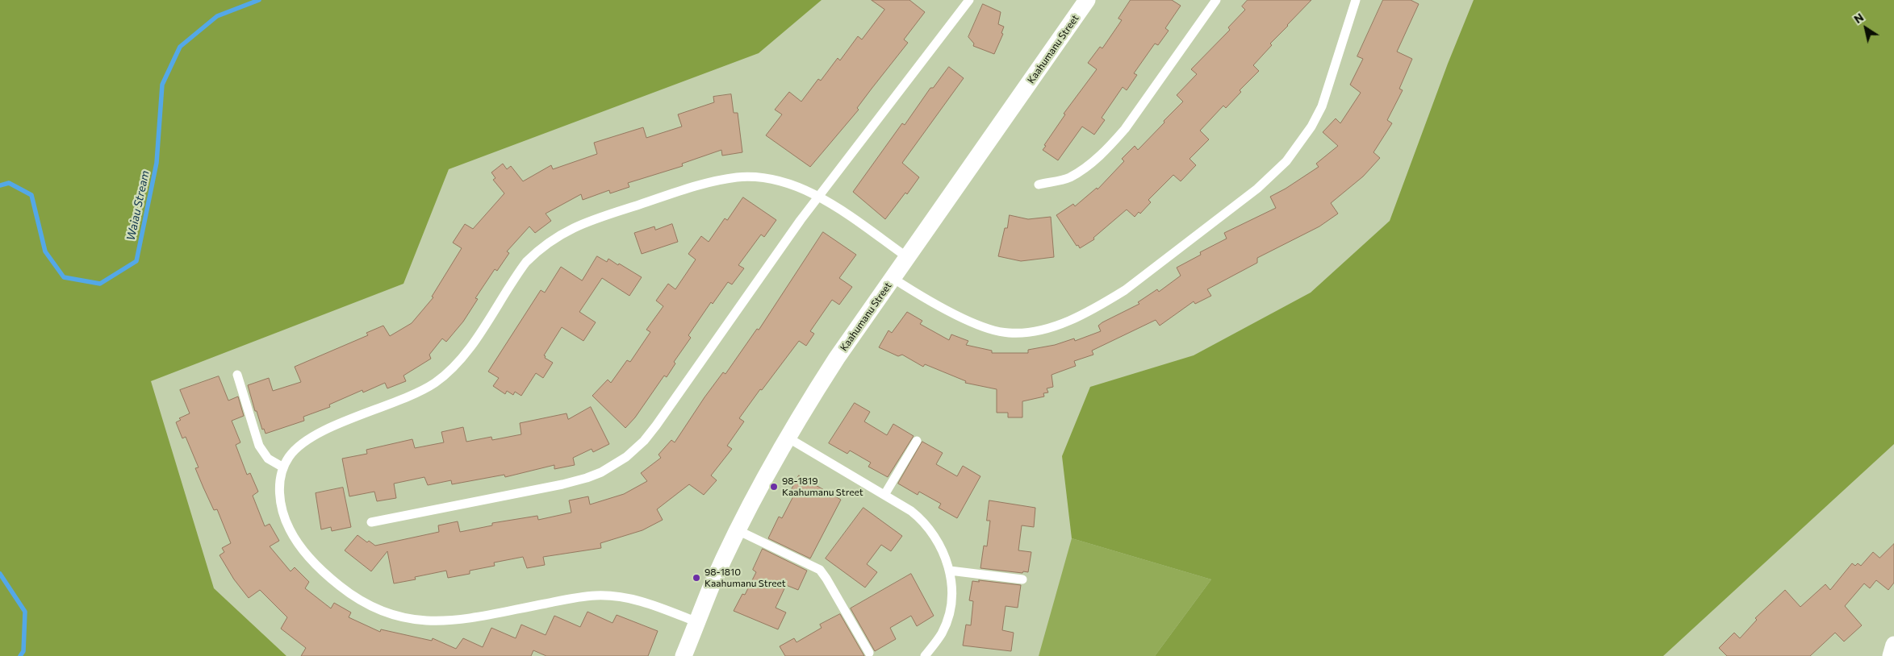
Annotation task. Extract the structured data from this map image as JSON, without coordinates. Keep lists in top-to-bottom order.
{
  "streets": {
    "street": ["Kaahumanu Street"]
  },
  "water": ["Waiau Stream"],
  "places": ["98-1819 Kaahumanu Street", "98-1810 Kaahumanu Street"],
  "north": "top left"
}
